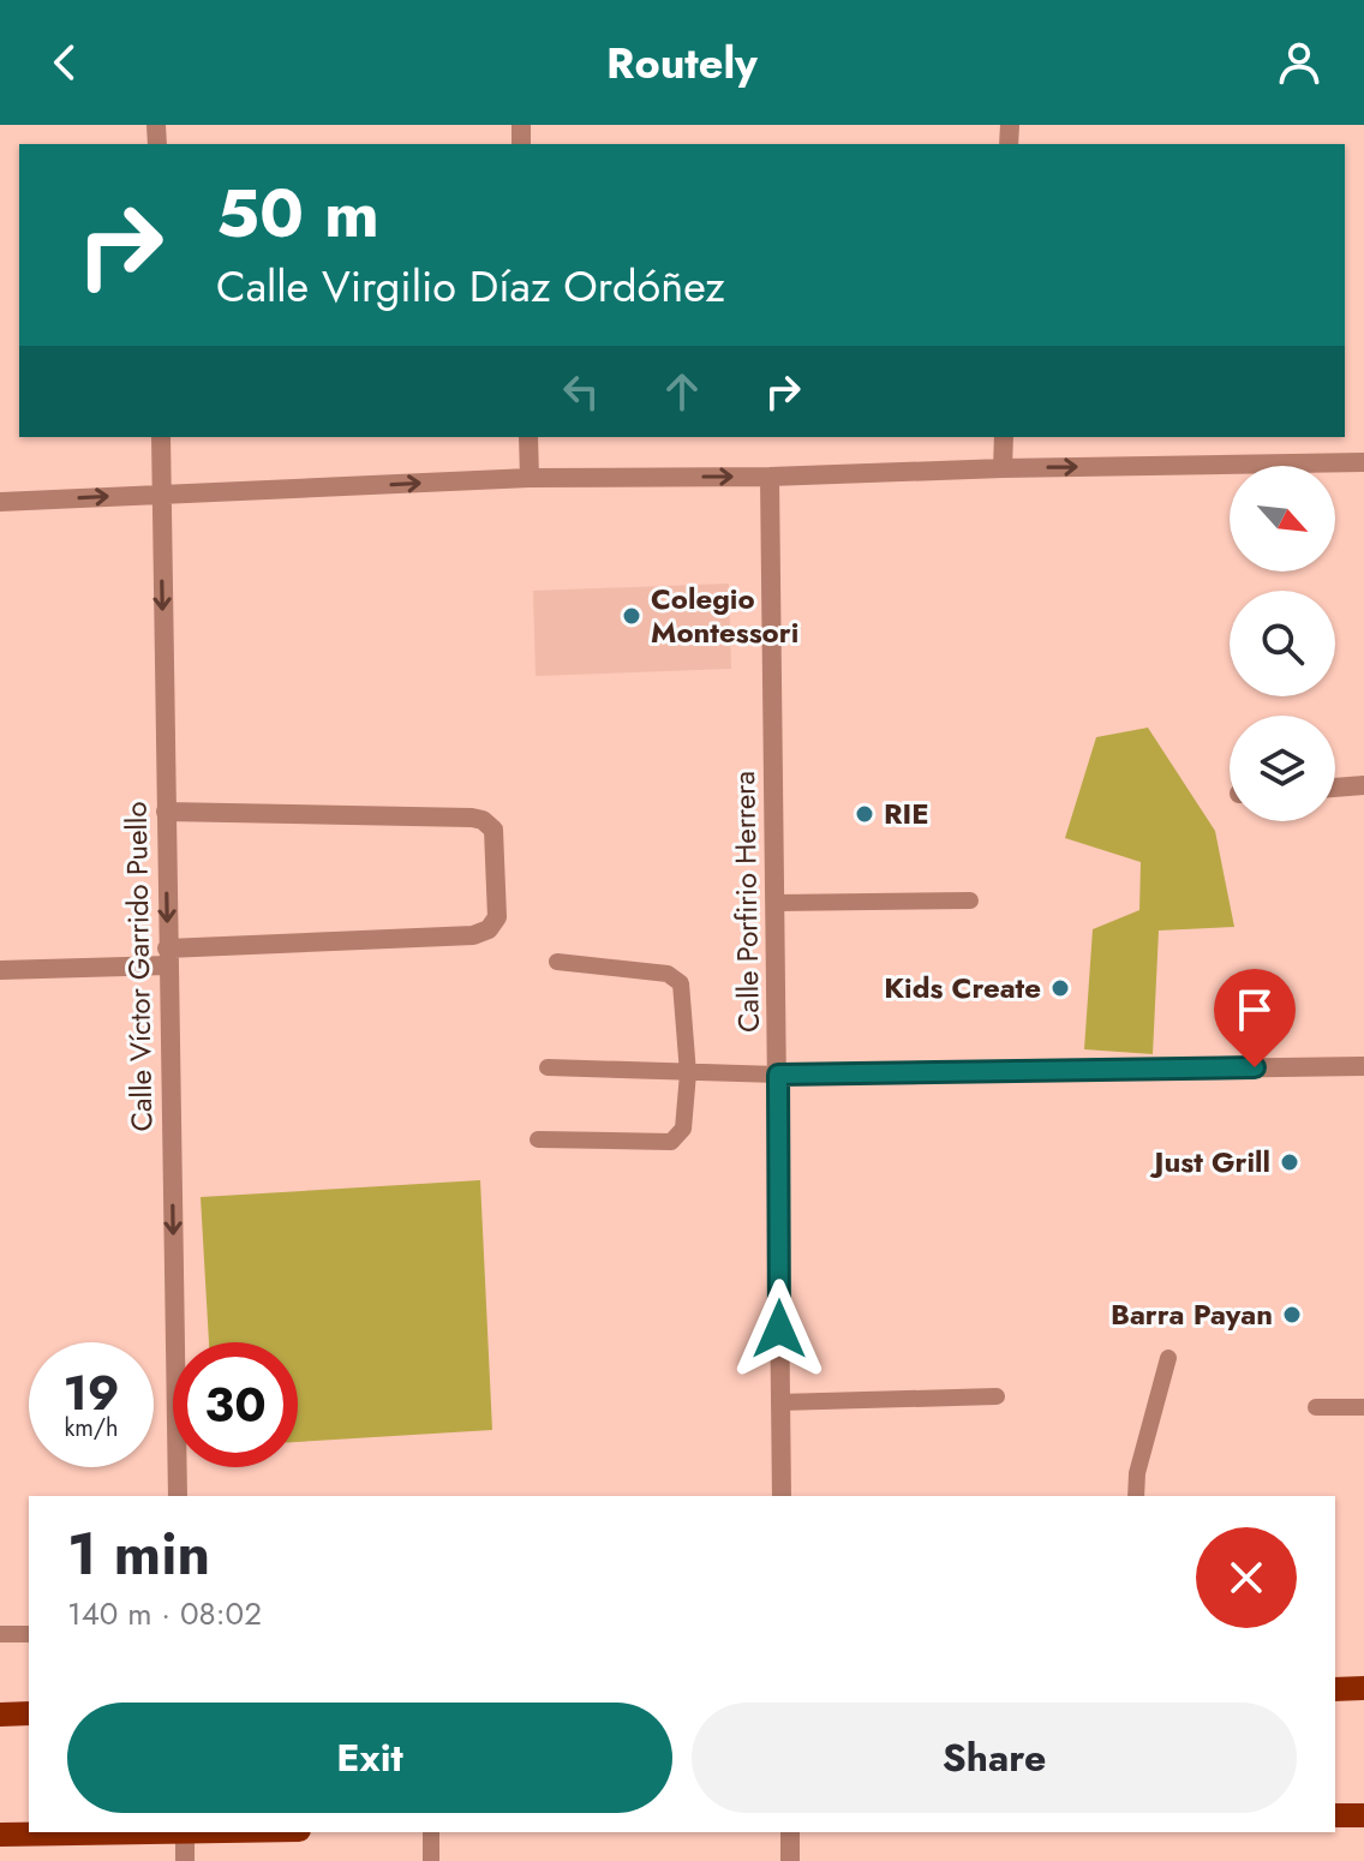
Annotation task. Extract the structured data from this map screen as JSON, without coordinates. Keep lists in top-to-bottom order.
{
  "streets": {
    "street": ["Calle Porfirio Herrera", "Calle Víctor Garrido Puello"]
  },
  "one_way": ["Calle Víctor Garrido Puello"],
  "places": [
    "Colegio Montessori",
    "RIE",
    "Kids Create",
    "Just Grill",
    "Barra Payan"
  ],
  "north": "bottom right",
  "page": {
    "header": "Routely",
    "turn": ["50 m", "Calle Virgilio Díaz Ordóñez"],
    "speed": "19 km/h",
    "limit": "30",
    "heading": ["1 min", "140 m · 08:02"],
    "buttons": ["Exit", "Share"]
  }
}
